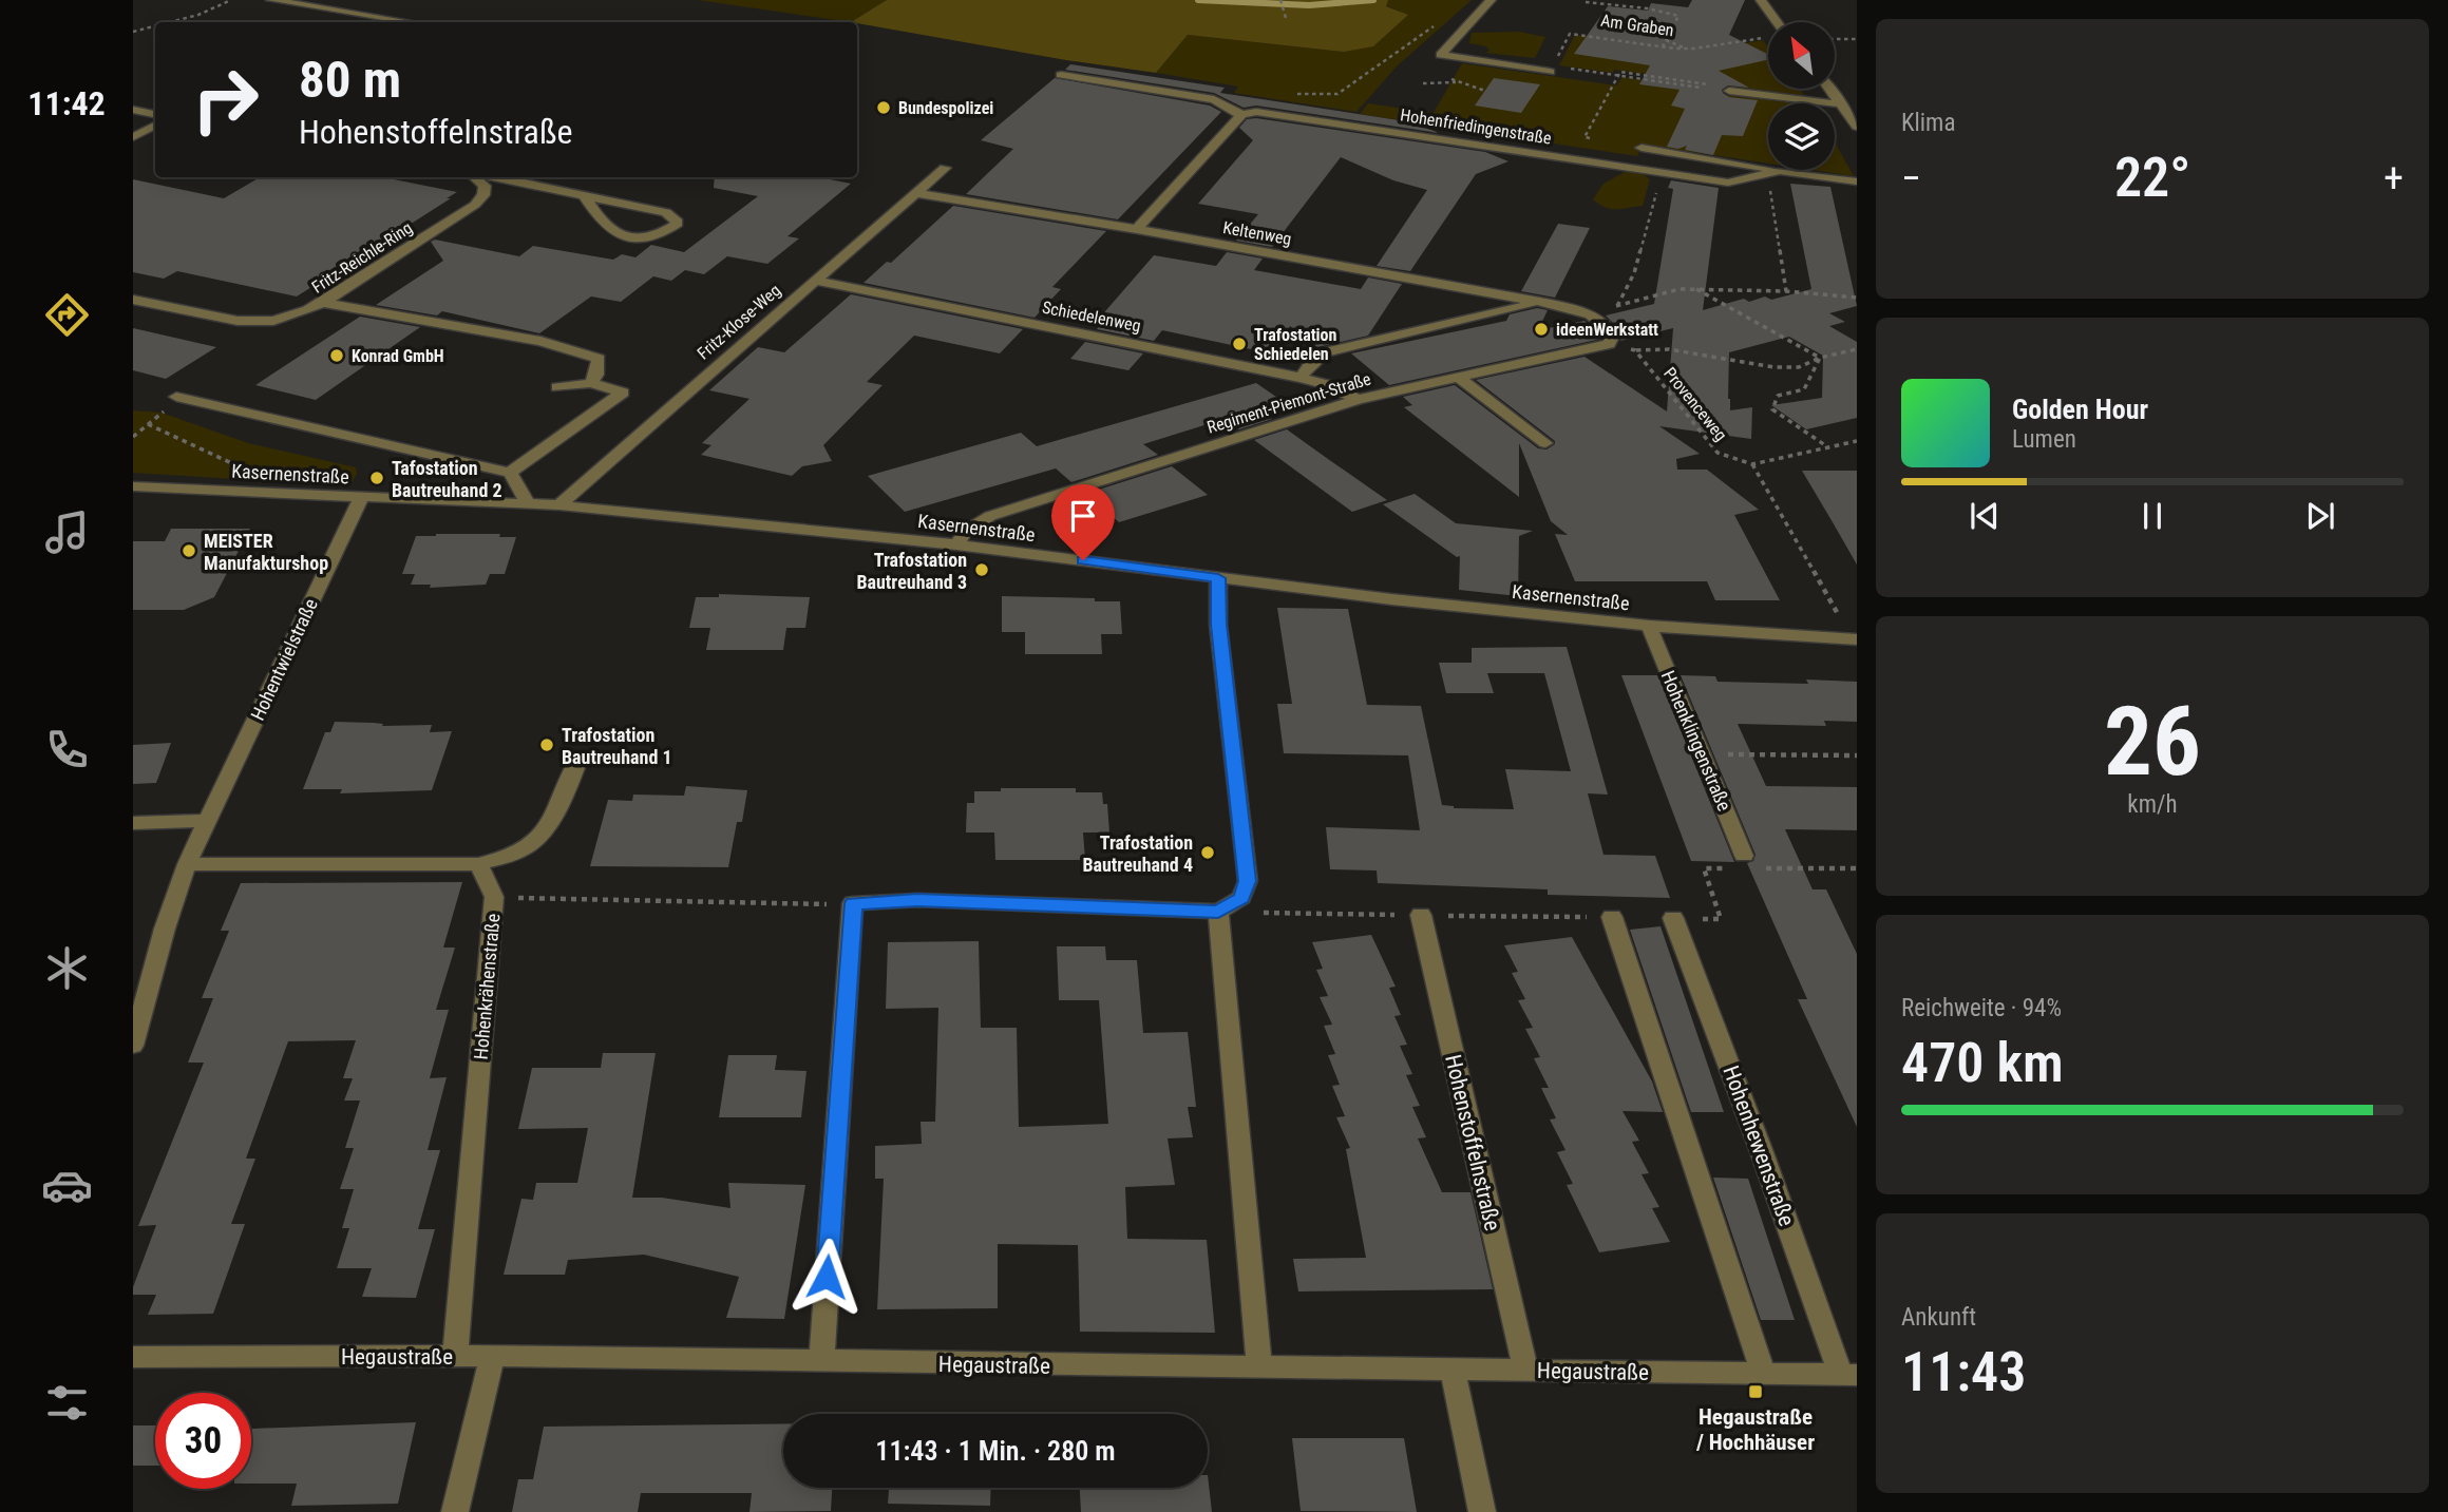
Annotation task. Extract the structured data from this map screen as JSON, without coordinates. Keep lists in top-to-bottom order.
{
  "streets": {
    "street": [
      "Hohenfriedingenstraße",
      "Keltenweg",
      "Fritz-Reichle-Ring",
      "Schiedelenweg",
      "Fritz-Klose-Weg",
      "Regiment-Piemont-Straße",
      "Kasernenstraße",
      "Hohentwielstraße",
      "Hohenklingenstraße",
      "Hohenkrähenstraße",
      "Hohenstoffelnstraße",
      "Hohenhewenstraße",
      "Hegaustraße"
    ],
    "path": ["Am Graben", "Provenceweg"]
  },
  "crossings": [
    ["Keltenweg", "Fritz-Klose-Weg"],
    ["Schiedelenweg", "Fritz-Klose-Weg"],
    ["Schiedelenweg", "Regiment-Piemont-Straße"],
    ["Fritz-Klose-Weg", "Kasernenstraße"],
    ["Regiment-Piemont-Straße", "Kasernenstraße"],
    ["Kasernenstraße", "Hohentwielstraße"],
    ["Kasernenstraße", "Hohenklingenstraße"],
    ["Hohenkrähenstraße", "Hegaustraße"],
    ["Hohenstoffelnstraße", "Hegaustraße"],
    ["Hohenhewenstraße", "Hegaustraße"]
  ],
  "places": {
    "other": [
      "Bundespolizei",
      "ideenWerkstatt",
      "Trafostation Schiedelen",
      "Konrad GmbH",
      "Tafostation Bautreuhand 2",
      "MEISTER Manufakturshop",
      "Trafostation Bautreuhand 3",
      "Trafostation Bautreuhand 1",
      "Trafostation Bautreuhand 4"
    ],
    "transit": ["Hegaustraße / Hochhäuser"]
  },
  "north": "top left",
  "page": {
    "tabs": "11:42",
    "tile": [
      "Klima",
      ["26", "km/h"],
      ["Reichweite · 94%", "470 km"],
      ["Ankunft", "11:43"]
    ],
    "turn": ["80 m", "Hohenstoffelnstraße"],
    "heat": ["−", "22°", "+"],
    "song": ["Golden Hour", "Lumen"],
    "limit": "30",
    "trip": "11:43 · 1 Min. · 280 m"
  }
}
